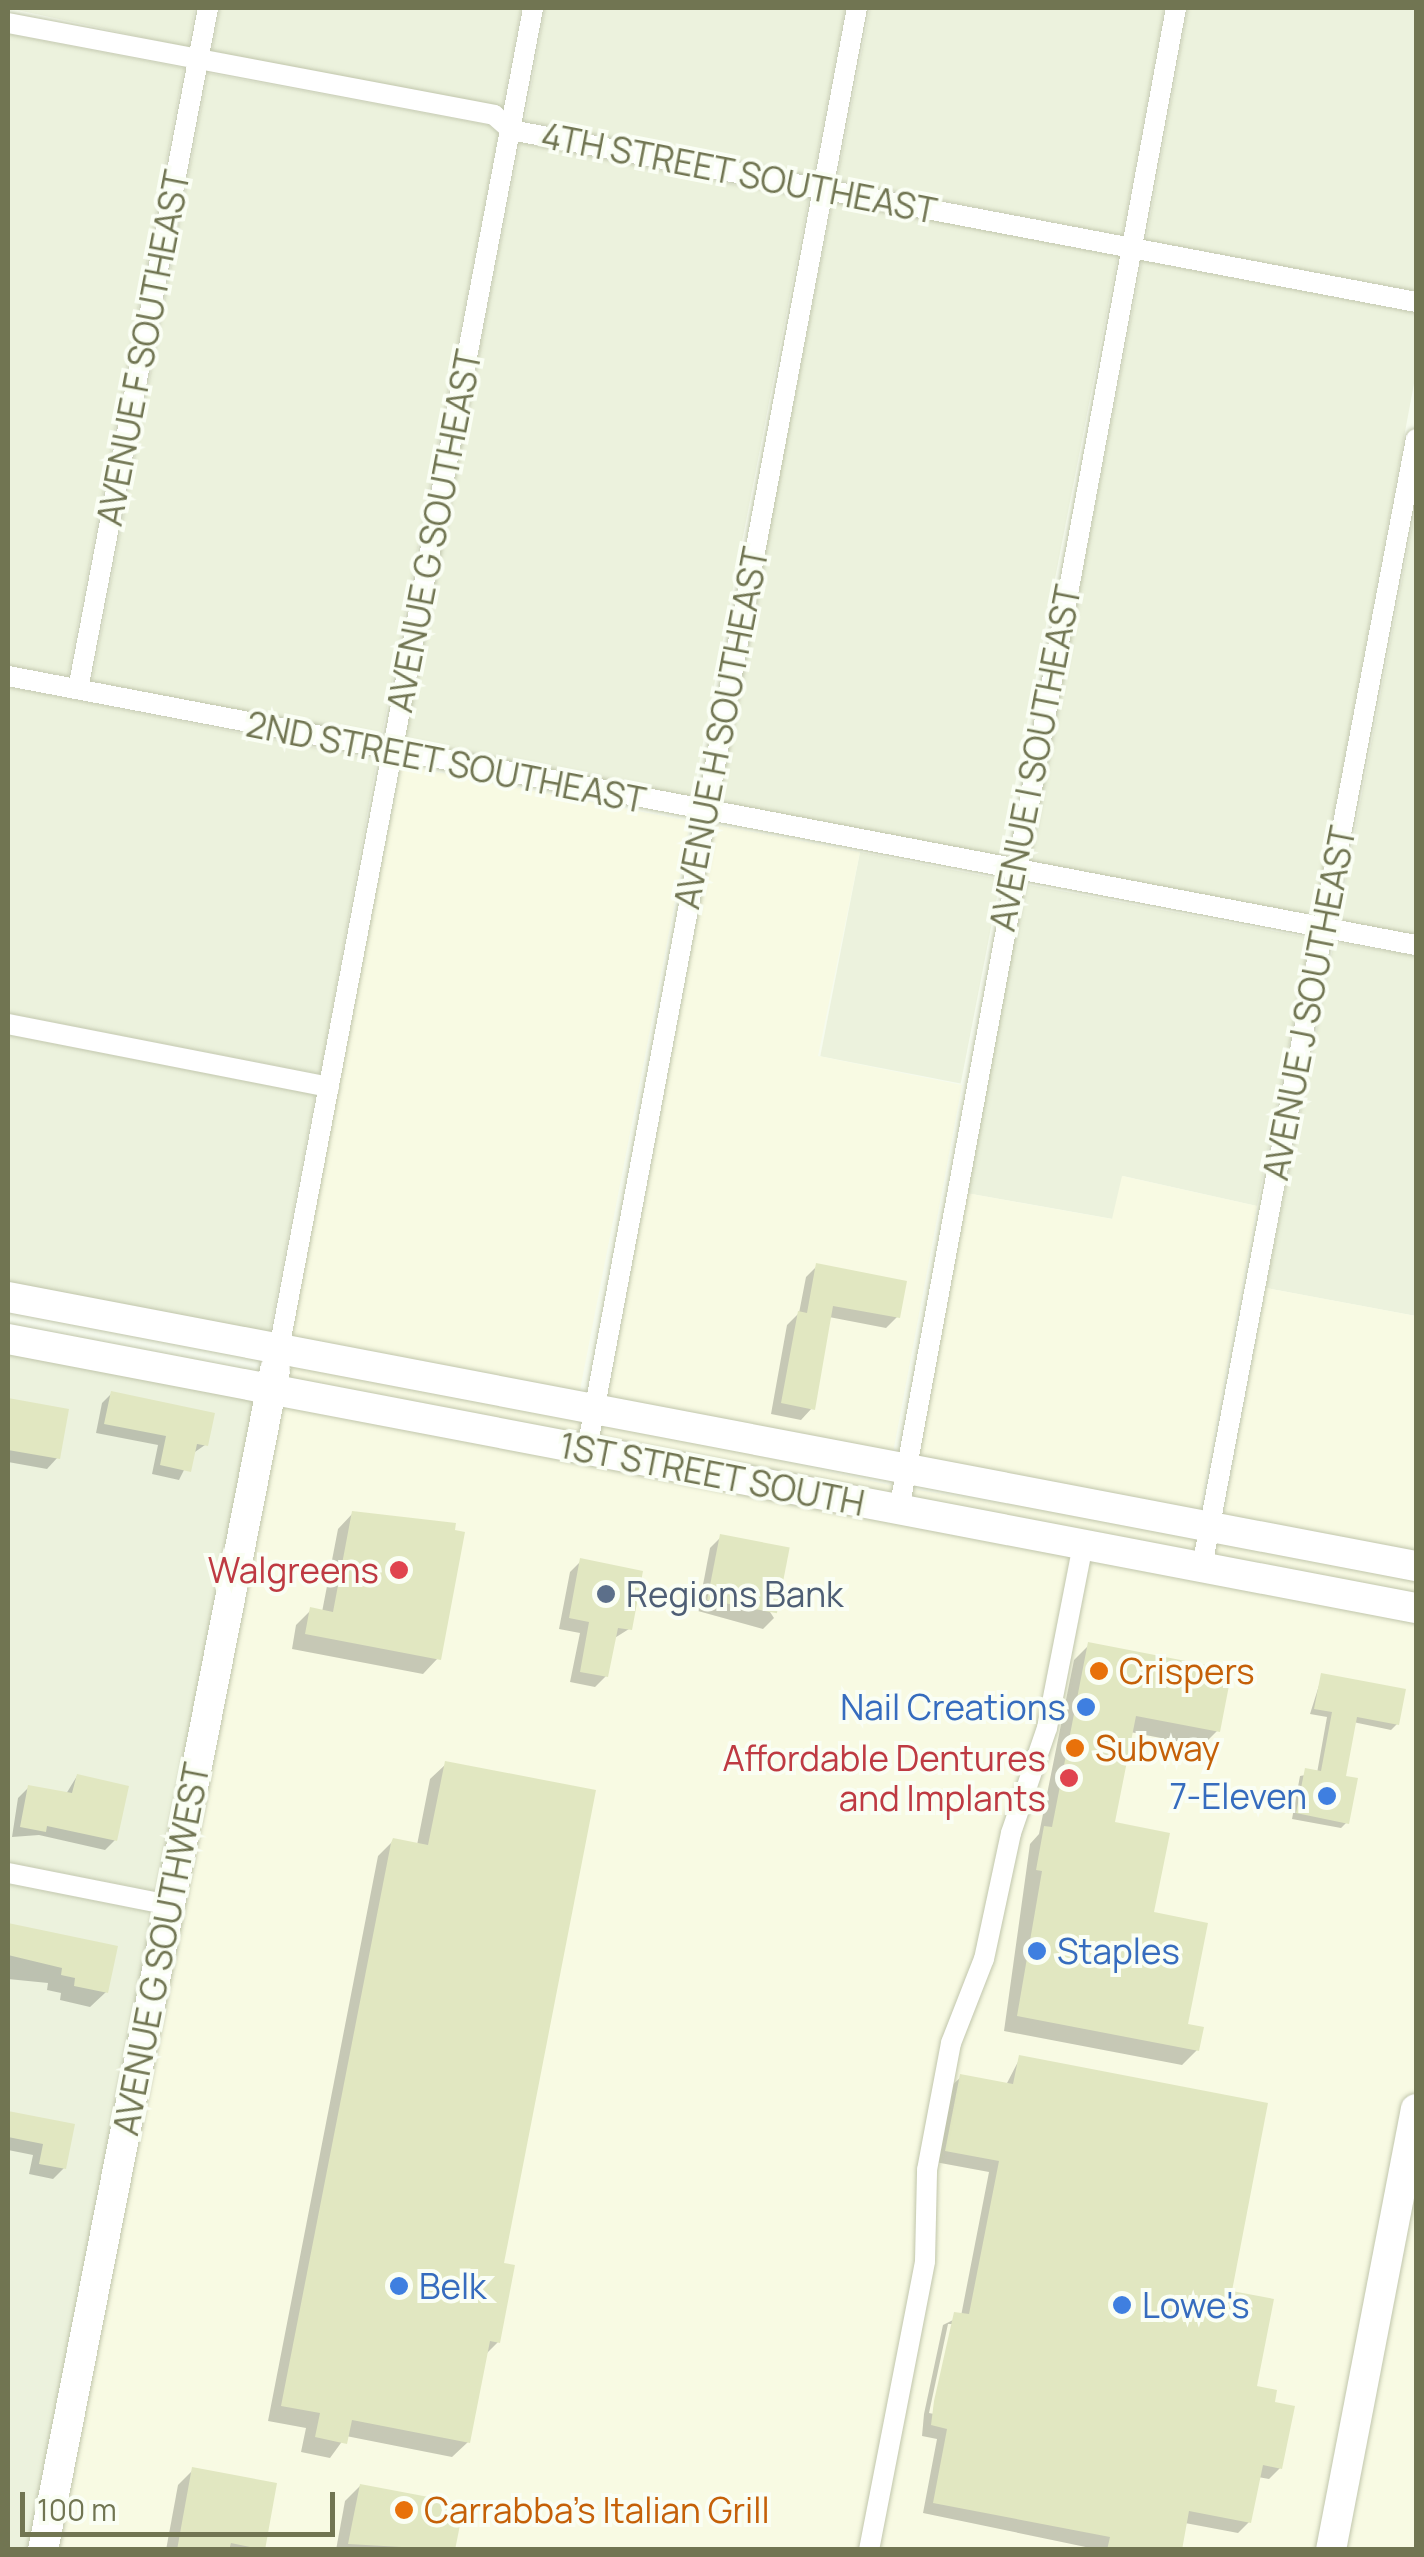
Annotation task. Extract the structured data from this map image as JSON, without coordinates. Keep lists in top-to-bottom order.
{
  "streets": {
    "main road": ["1ST STREET SOUTH", "AVENUE G SOUTHWEST"],
    "street": [
      "4TH STREET SOUTHEAST",
      "AVENUE F SOUTHEAST",
      "AVENUE G SOUTHEAST",
      "AVENUE H SOUTHEAST",
      "AVENUE I SOUTHEAST",
      "2ND STREET SOUTHEAST",
      "AVENUE J SOUTHEAST"
    ]
  },
  "crossings": [
    ["4TH STREET SOUTHEAST", "AVENUE F SOUTHEAST"],
    ["4TH STREET SOUTHEAST", "AVENUE G SOUTHEAST"],
    ["4TH STREET SOUTHEAST", "AVENUE H SOUTHEAST"],
    ["4TH STREET SOUTHEAST", "AVENUE I SOUTHEAST"],
    ["AVENUE F SOUTHEAST", "2ND STREET SOUTHEAST"],
    ["AVENUE G SOUTHEAST", "2ND STREET SOUTHEAST"],
    ["AVENUE G SOUTHEAST", "1ST STREET SOUTH"],
    ["AVENUE G SOUTHEAST", "AVENUE G SOUTHWEST"],
    ["AVENUE H SOUTHEAST", "2ND STREET SOUTHEAST"],
    ["AVENUE H SOUTHEAST", "1ST STREET SOUTH"],
    ["AVENUE I SOUTHEAST", "2ND STREET SOUTHEAST"],
    ["AVENUE I SOUTHEAST", "1ST STREET SOUTH"],
    ["2ND STREET SOUTHEAST", "AVENUE J SOUTHEAST"],
    ["AVENUE J SOUTHEAST", "1ST STREET SOUTH"],
    ["1ST STREET SOUTH", "AVENUE G SOUTHWEST"]
  ],
  "places": [
    "Walgreens",
    "Regions Bank",
    "Crispers",
    "Nail Creations",
    "Subway",
    "Affordable Dentures and Implants",
    "7-Eleven",
    "Staples",
    "Belk",
    "Lowe's",
    "Carrabba's Italian Grill"
  ],
  "scale_bar": "100 m"
}
